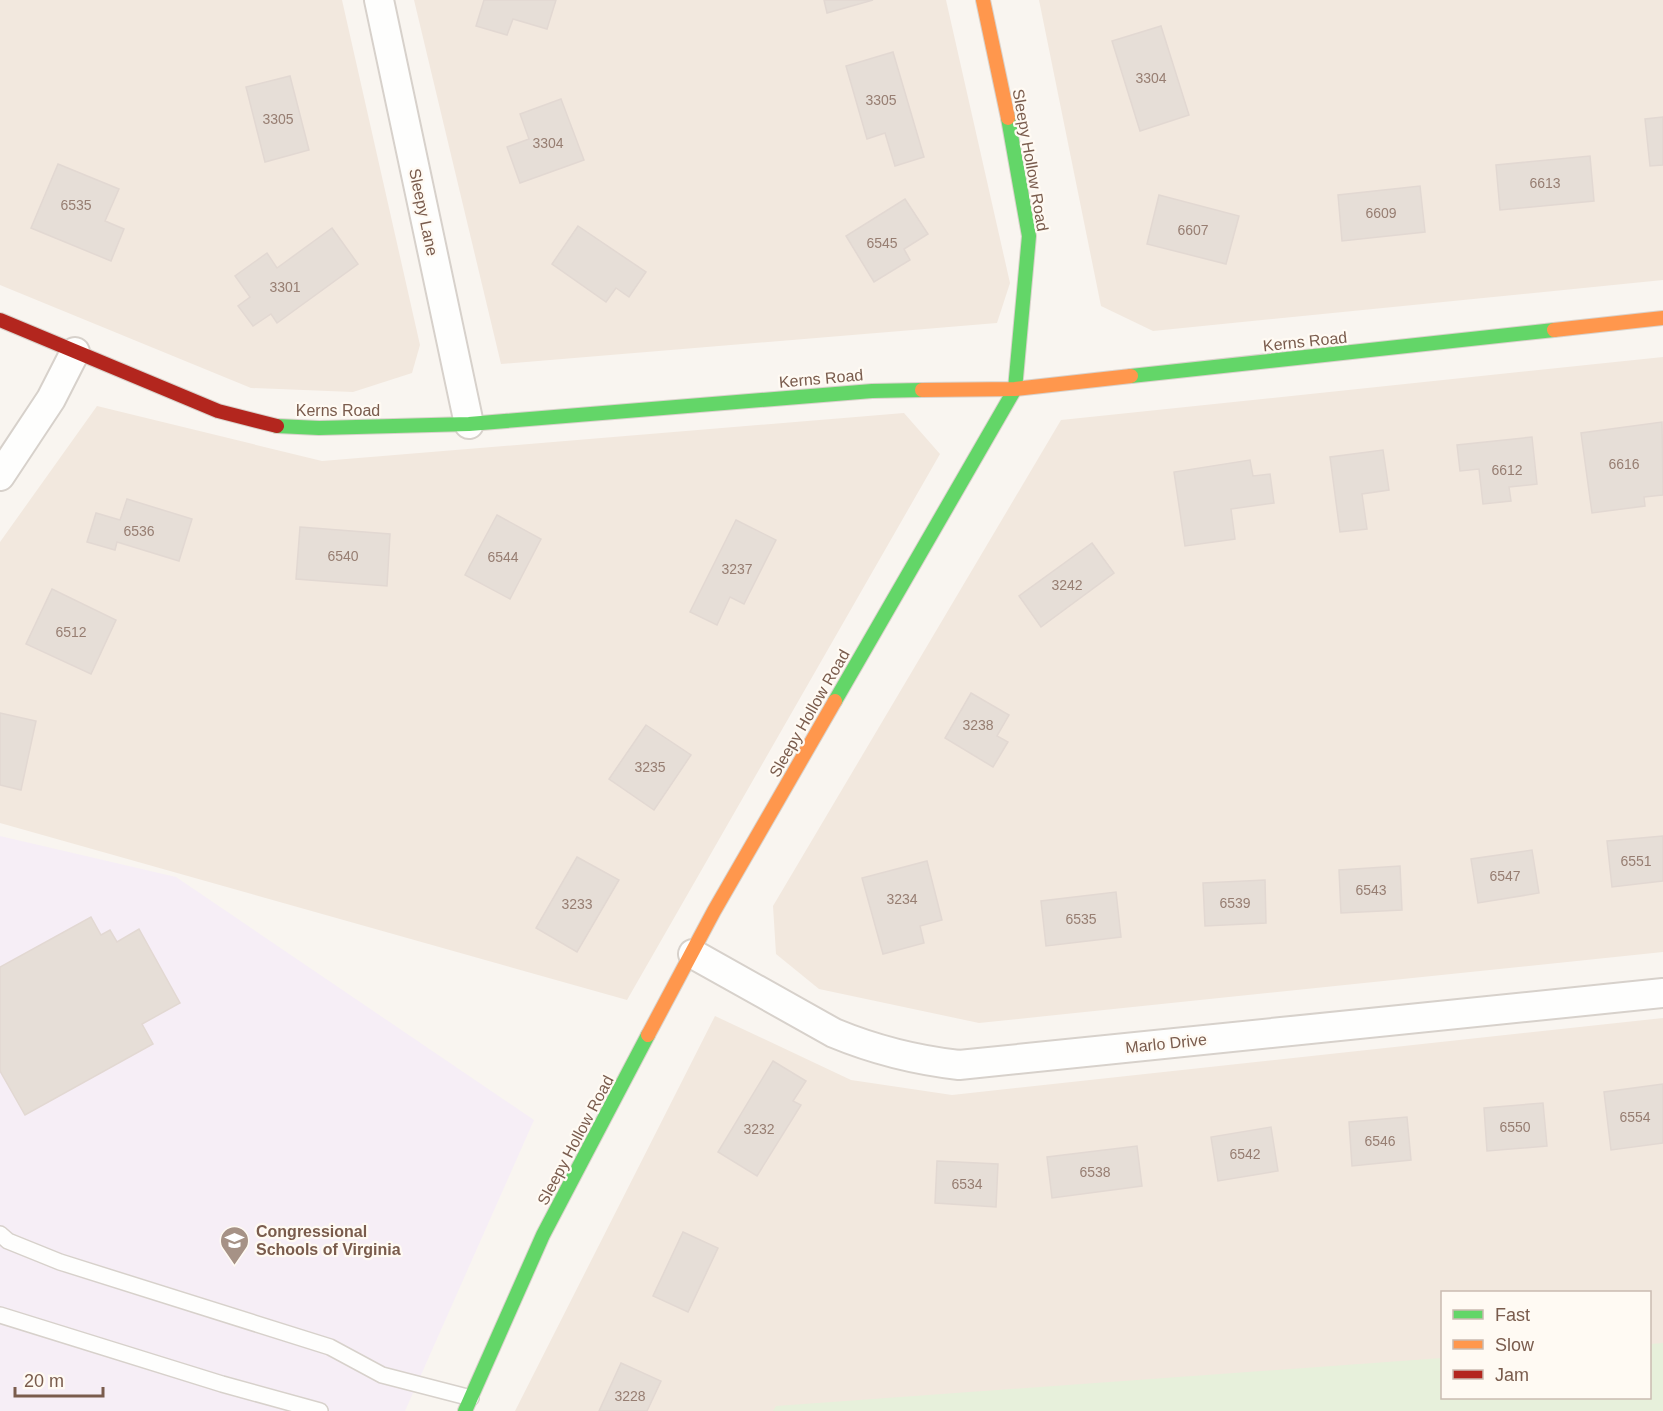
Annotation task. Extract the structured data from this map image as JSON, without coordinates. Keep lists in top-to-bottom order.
{
  "streets": {
    "street": [
      "Sleepy Hollow Road",
      "Sleepy Lane",
      "Kerns Road",
      "Marlo Drive"
    ]
  },
  "crossings": [
    ["Sleepy Hollow Road", "Kerns Road"],
    ["Sleepy Hollow Road", "Marlo Drive"],
    ["Sleepy Lane", "Kerns Road"]
  ],
  "places": {
    "school or university": ["Congressional Schools of Virginia"]
  },
  "house_numbers": [
    "3304",
    "3305",
    "3305",
    "3304",
    "6613",
    "6535",
    "6609",
    "6607",
    "6545",
    "3301",
    "6616",
    "6612",
    "6536",
    "6540",
    "6544",
    "3237",
    "3242",
    "6512",
    "3238",
    "3235",
    "6551",
    "6547",
    "6543",
    "3234",
    "6539",
    "3233",
    "6535",
    "6554",
    "6550",
    "3232",
    "6546",
    "6542",
    "6538",
    "6534",
    "3228"
  ],
  "legend": ["Fast", "Slow", "Jam"],
  "scale_bar": "20 m"
}
